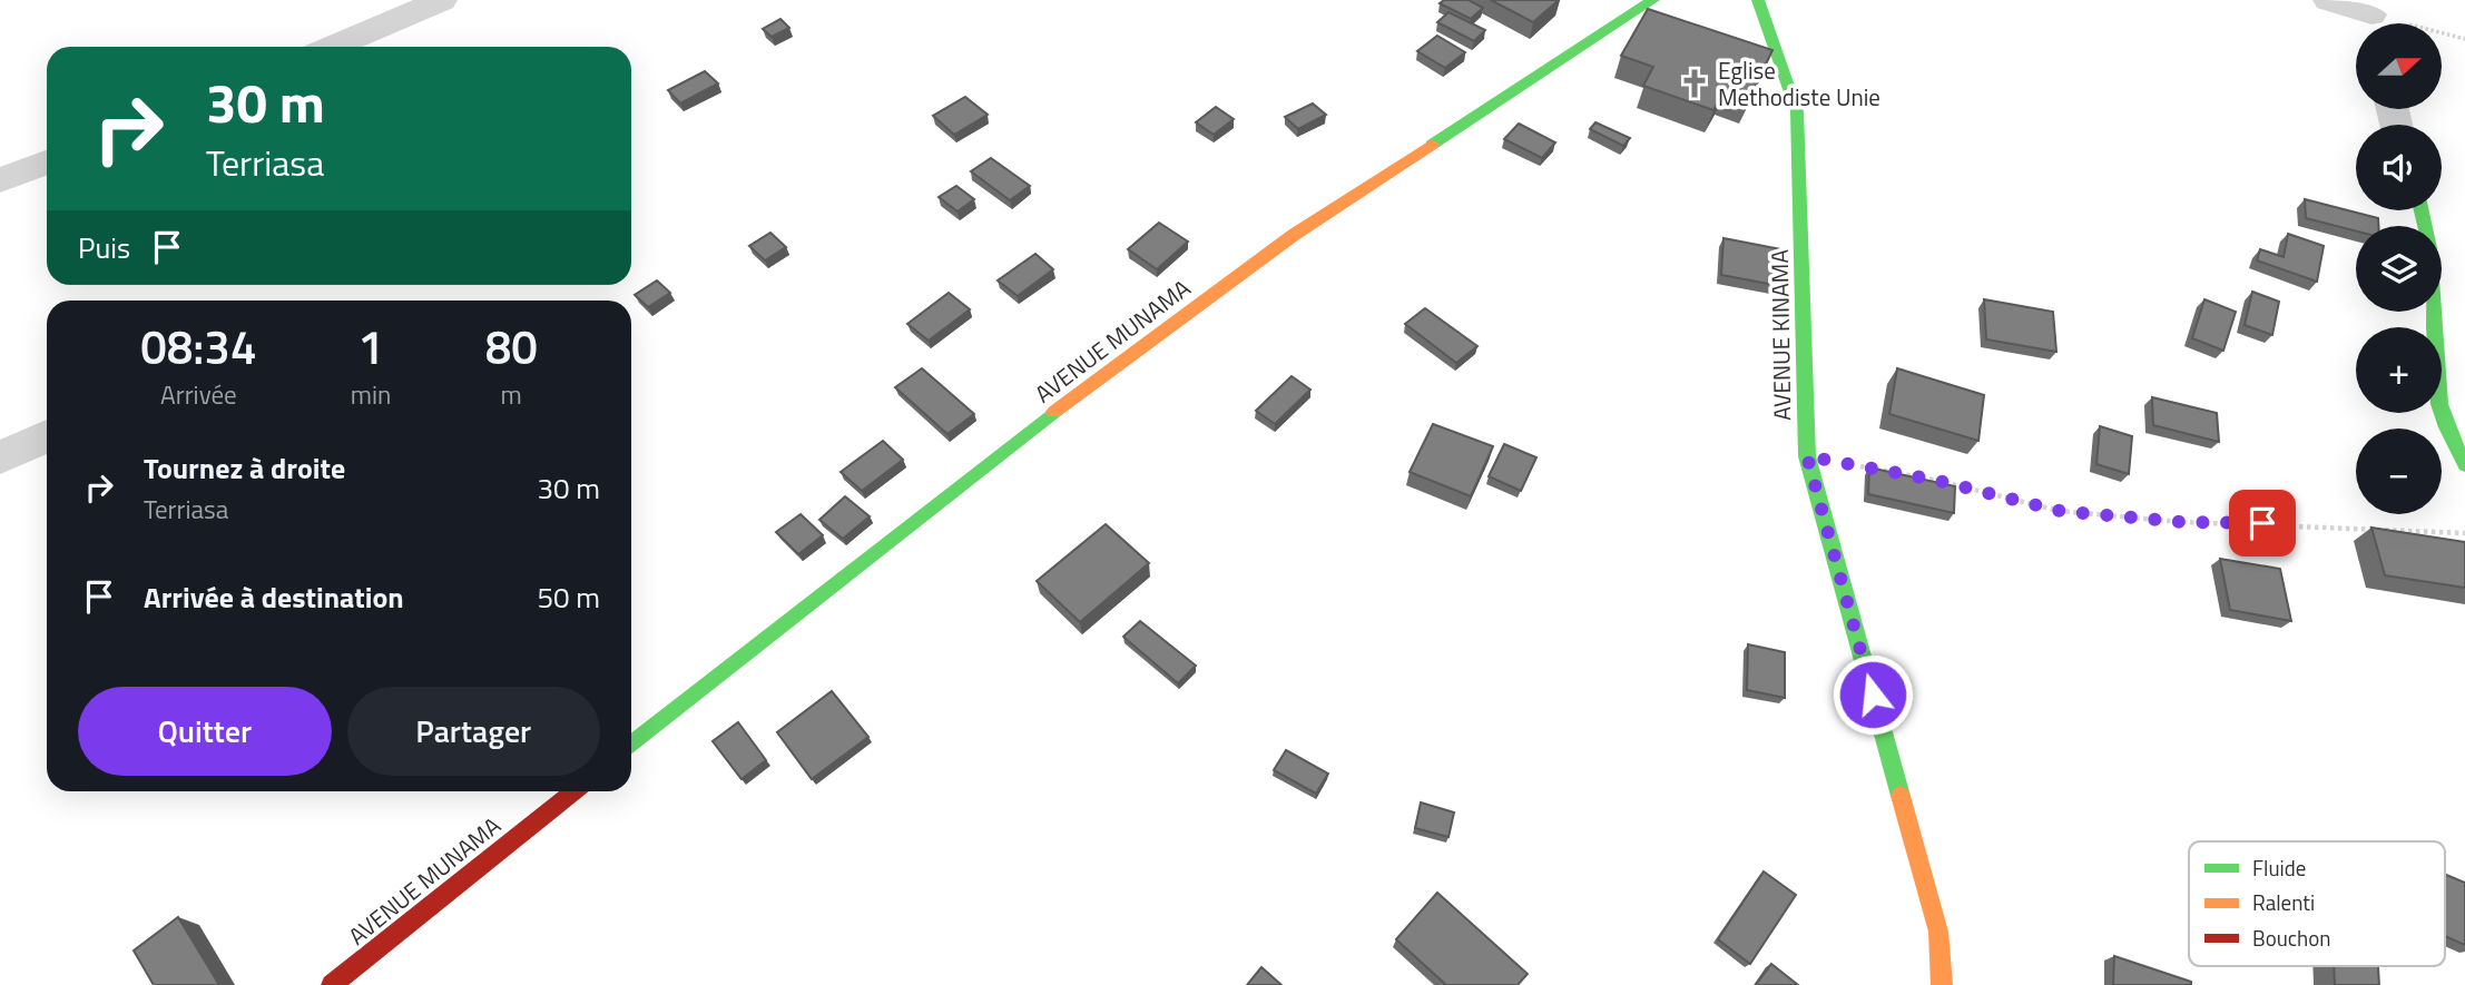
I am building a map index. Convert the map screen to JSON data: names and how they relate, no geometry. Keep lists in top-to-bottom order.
{
  "streets": {
    "street": ["AVENUE KINAMA", "AVENUE MUNAMA"]
  },
  "places": {
    "church": ["Eglise Methodiste Unie"]
  },
  "legend": ["Fluide", "Ralenti", "Bouchon"],
  "north": "right",
  "page": {
    "map_buttons": ["+", "−"],
    "turn": ["30 m", "Terriasa"],
    "then": "Puis",
    "eta": [
      "08:34",
      "Arrivée",
      "1",
      "min",
      "80",
      "m"
    ],
    "list": [
      {
        "name": "Tournez à droite",
        "note": "Terriasa",
        "value": "30 m"
      },
      {
        "name": "Arrivée à destination",
        "value": "50 m"
      }
    ],
    "buttons": ["Quitter", "Partager"]
  }
}
